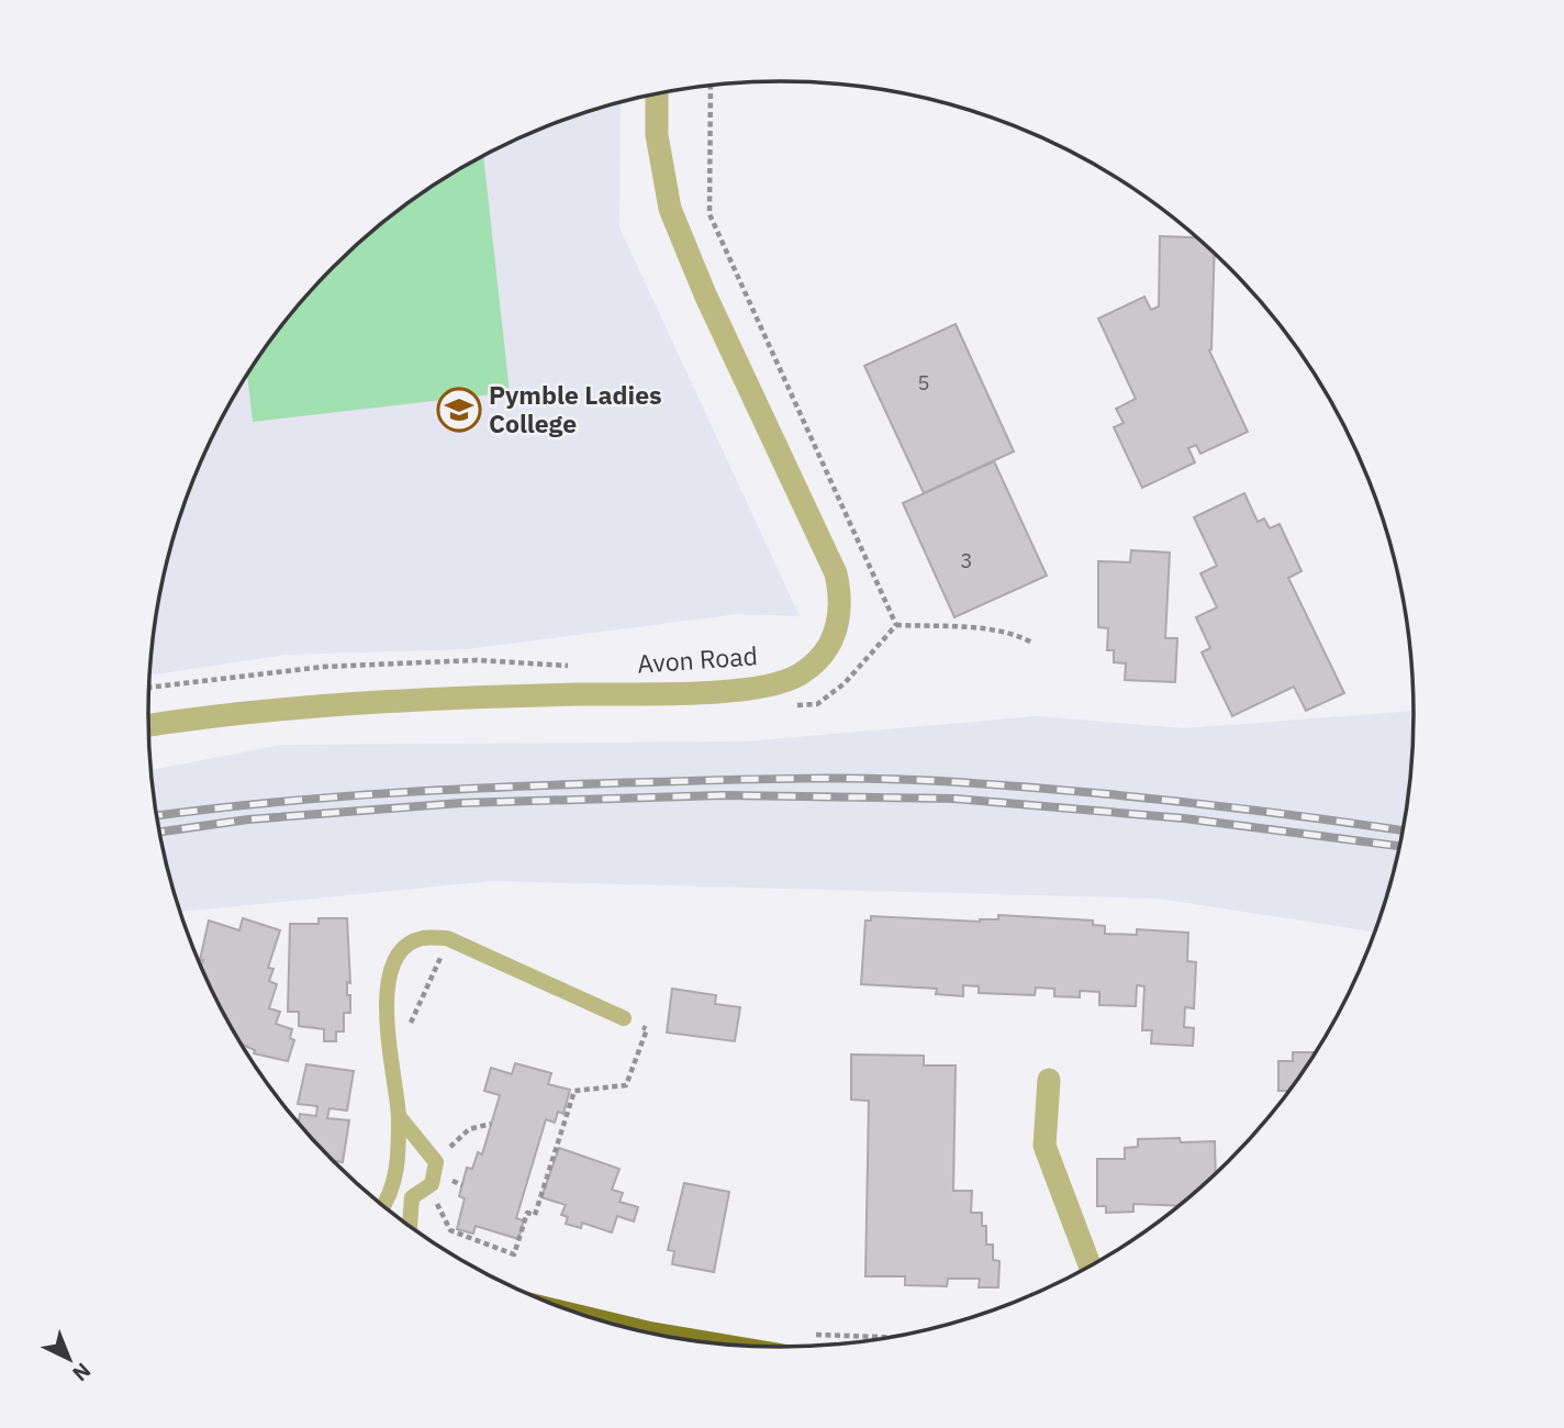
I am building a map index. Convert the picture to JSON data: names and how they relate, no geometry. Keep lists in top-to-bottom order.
{
  "streets": {
    "street": ["Avon Road"]
  },
  "places": {
    "school or university": ["Pymble Ladies College"]
  },
  "house_numbers": ["5", "3"],
  "north": "bottom right"
}
